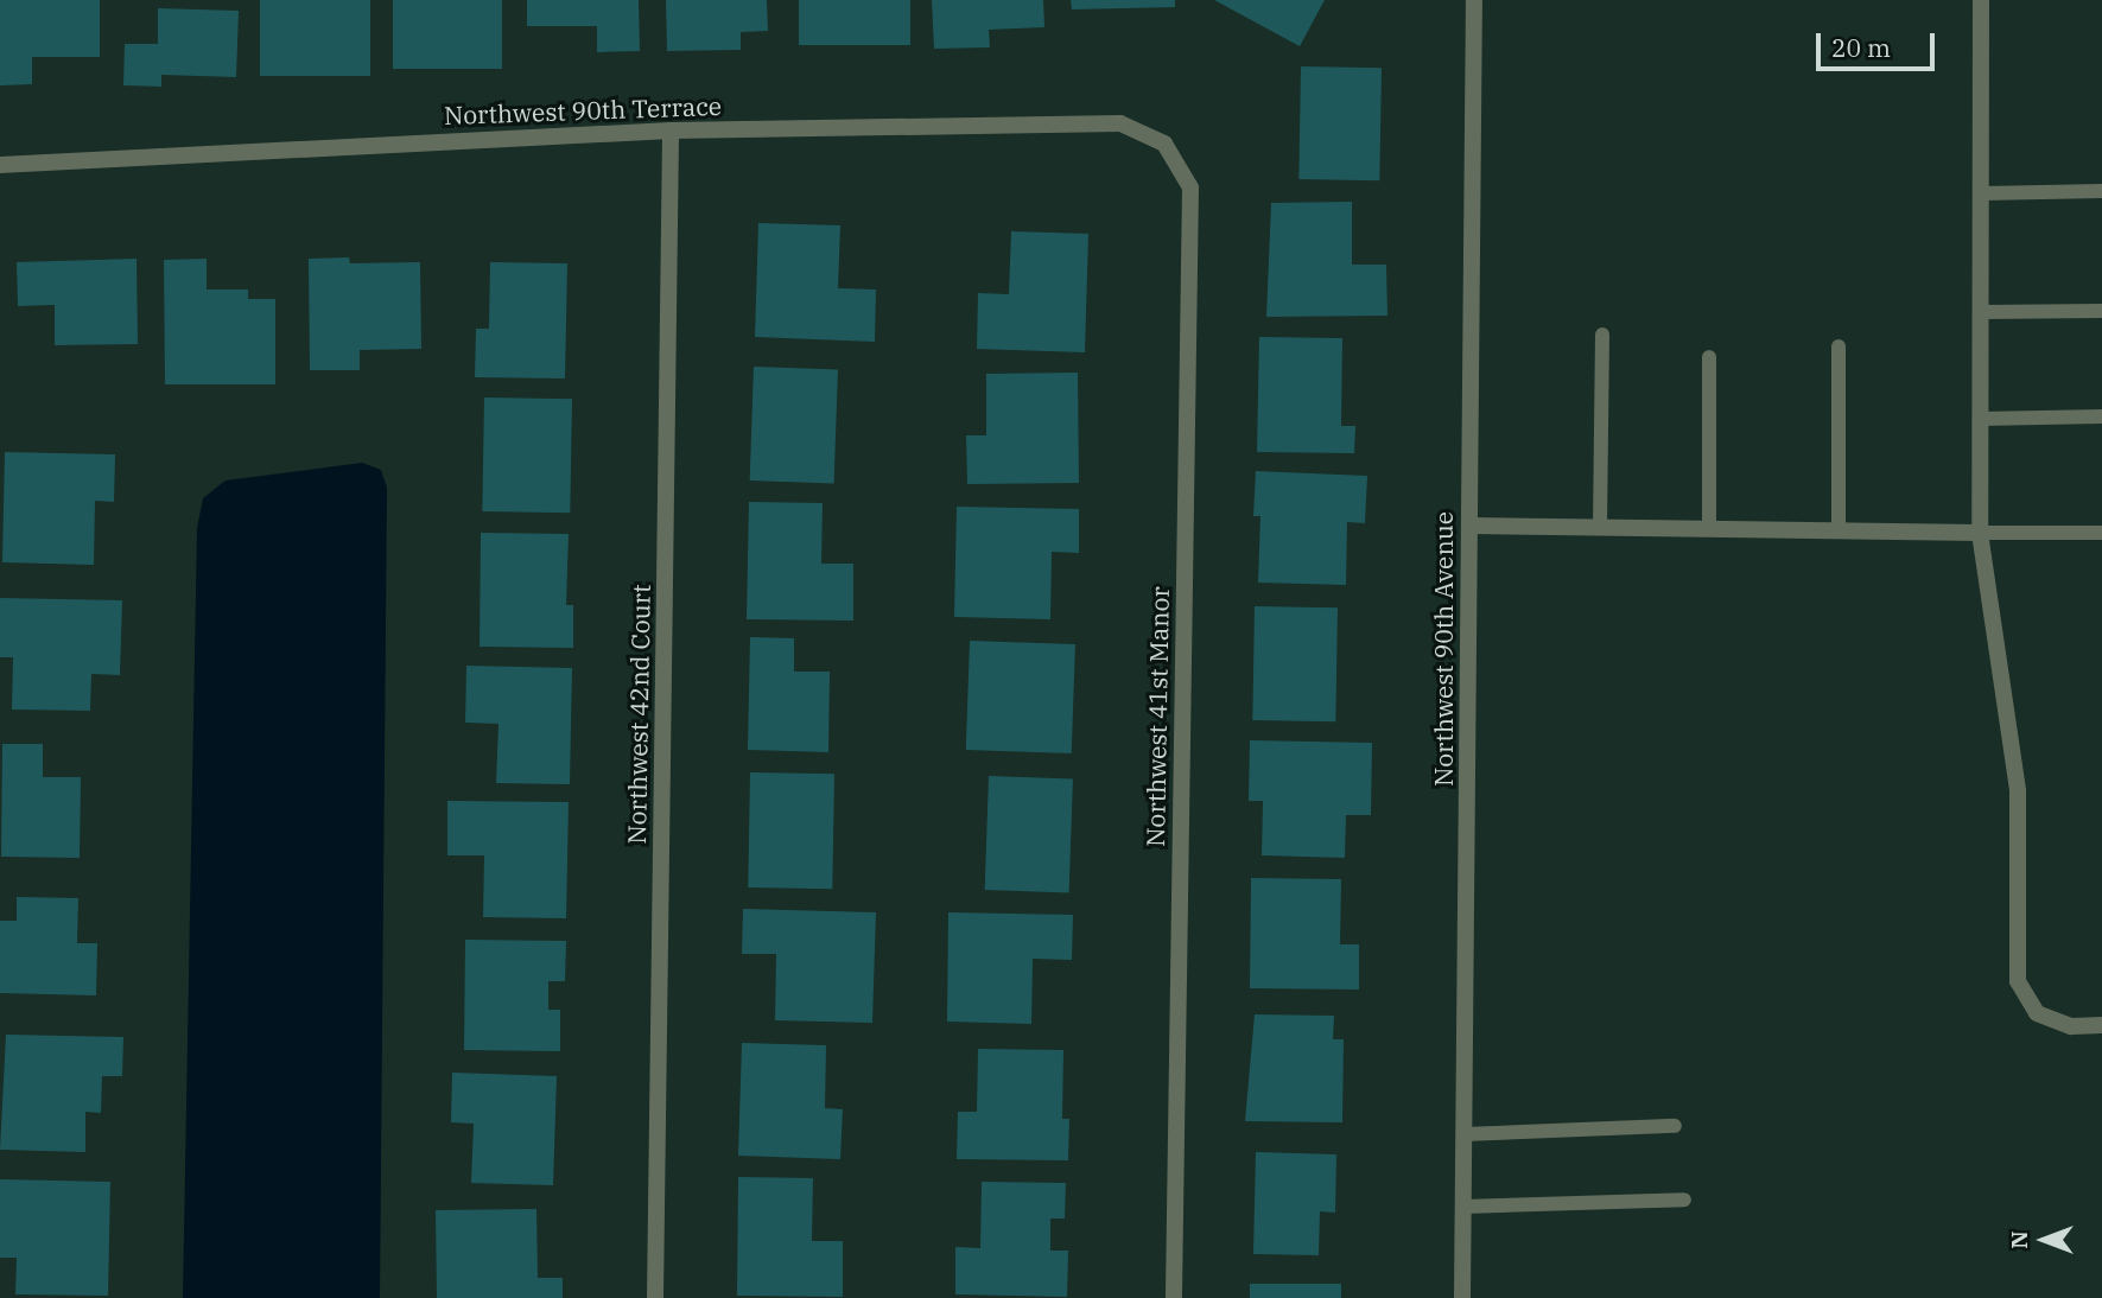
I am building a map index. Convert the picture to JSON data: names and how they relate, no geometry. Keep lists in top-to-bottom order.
{
  "streets": {
    "street": [
      "Northwest 90th Terrace",
      "Northwest 90th Avenue",
      "Northwest 42nd Court",
      "Northwest 41st Manor"
    ]
  },
  "crossings": [
    ["Northwest 90th Terrace", "Northwest 42nd Court"],
    ["Northwest 90th Terrace", "Northwest 41st Manor"]
  ],
  "scale_bar": "20 m",
  "north": "left"
}
